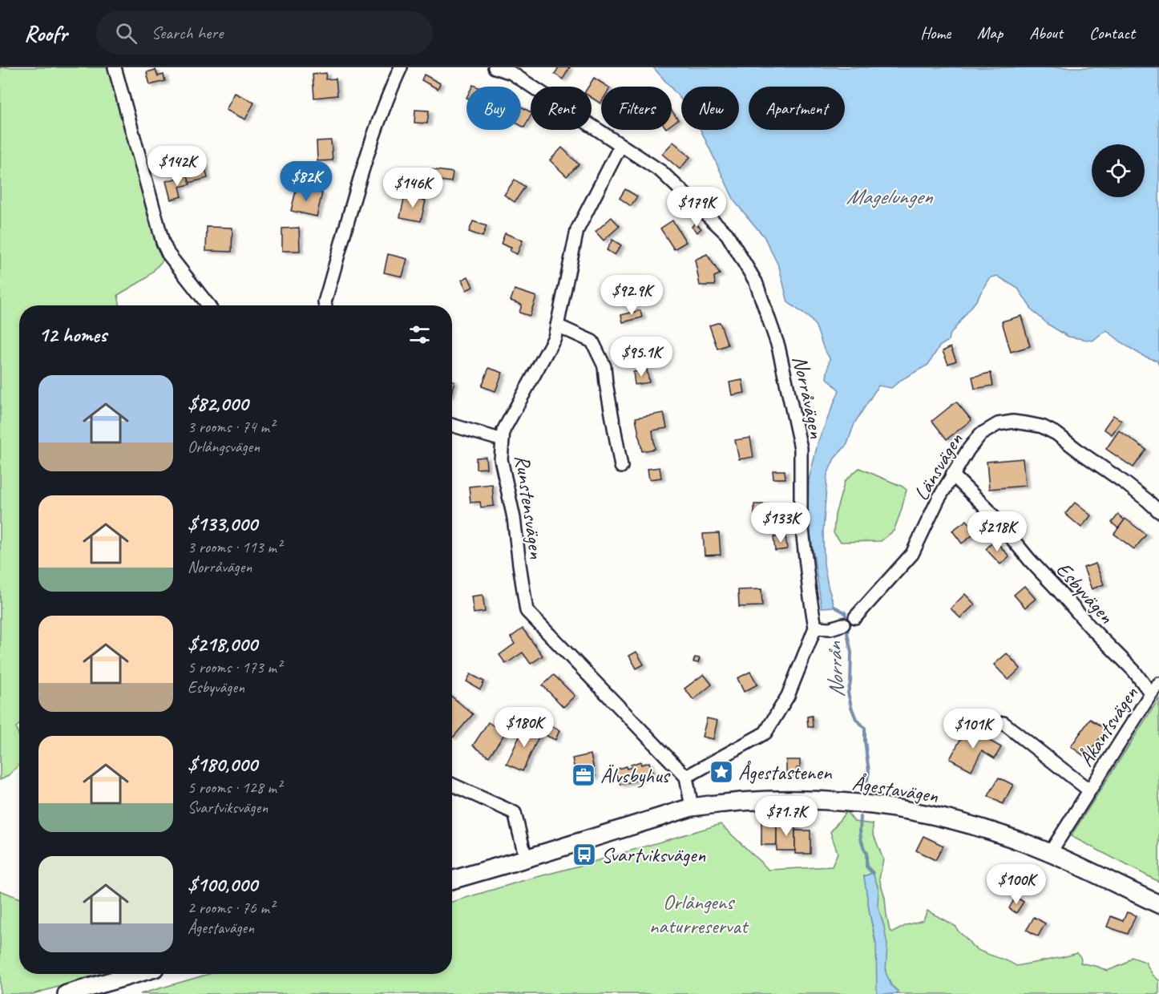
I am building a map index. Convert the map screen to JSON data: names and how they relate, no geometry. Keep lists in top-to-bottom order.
{
  "streets": {
    "main road": ["Ågestavägen"],
    "street": [
      "Norråvägen",
      "Länsvägen",
      "Runstensvägen",
      "Esbyvägen",
      "Åkantsvägen"
    ]
  },
  "crossings": [
    ["Norråvägen", "Runstensvägen"],
    ["Länsvägen", "Esbyvägen"],
    ["Esbyvägen", "Åkantsvägen"],
    ["Åkantsvägen", "Ågestavägen"]
  ],
  "water": ["Magelungen", "Norrån"],
  "parks": ["Orlångens naturreservat"],
  "places": {
    "place": ["Ågestastenen"],
    "office": ["Älvsbyhus"],
    "bus stop": ["Svartviksvägen"]
  },
  "page": {
    "header": "Roofr",
    "search": "Search here",
    "nav": [
      "Home",
      "Map",
      "About",
      "Contact"
    ],
    "chip": [
      "Buy",
      "Rent",
      "Filters",
      "New",
      "Apartment"
    ],
    "price": [
      "$142K",
      "$82K",
      "$146K",
      "$179K",
      "$92.9K",
      "$95.1K",
      "$133K",
      "$218K",
      "$180K",
      "$101K",
      "$71.7K",
      "$100K"
    ],
    "heading": "12 homes",
    "list": [
      {
        "name": "$82,000",
        "note": "3 rooms · 74 m² · Orlångsvägen"
      },
      {
        "name": "$133,000",
        "note": "3 rooms · 113 m² · Norråvägen"
      },
      {
        "name": "$218,000",
        "note": "5 rooms · 173 m² · Esbyvägen"
      },
      {
        "name": "$180,000",
        "note": "5 rooms · 128 m² · Svartviksvägen"
      },
      {
        "name": "$100,000",
        "note": "2 rooms · 76 m² · Ågestavägen"
      }
    ]
  }
}
